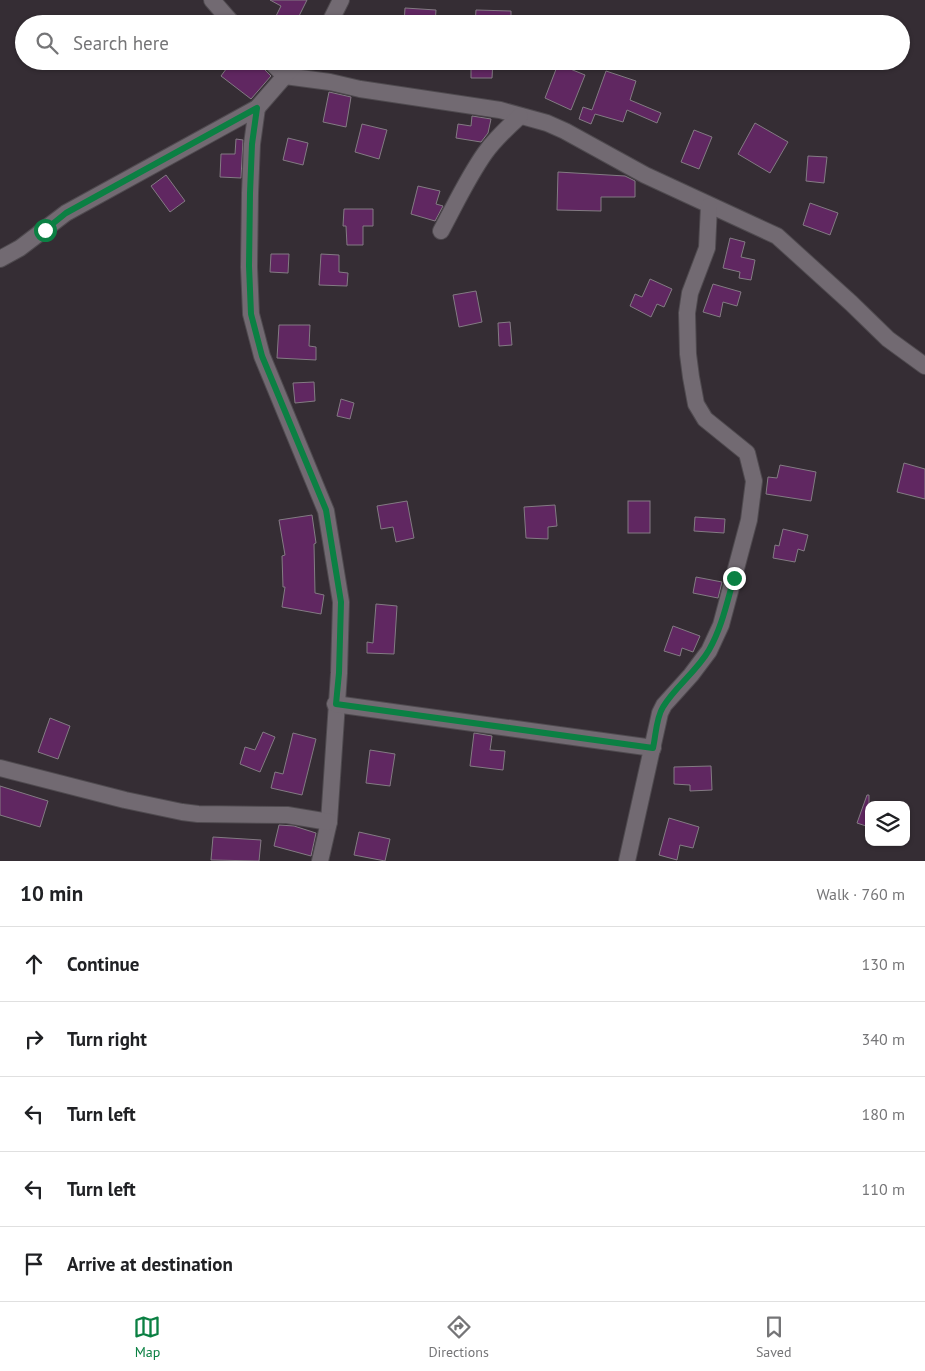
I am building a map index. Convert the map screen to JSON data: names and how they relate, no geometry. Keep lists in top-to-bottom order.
{
  "page": {
    "search": "Search here",
    "heading": ["10 min", "Walk · 760 m"],
    "list": [
      ["Continue", "130 m"],
      ["Turn right", "340 m"],
      ["Turn left", "180 m"],
      ["Turn left", "110 m"],
      "Arrive at destination"
    ],
    "nav": ["Map", "Directions", "Saved"]
  }
}
